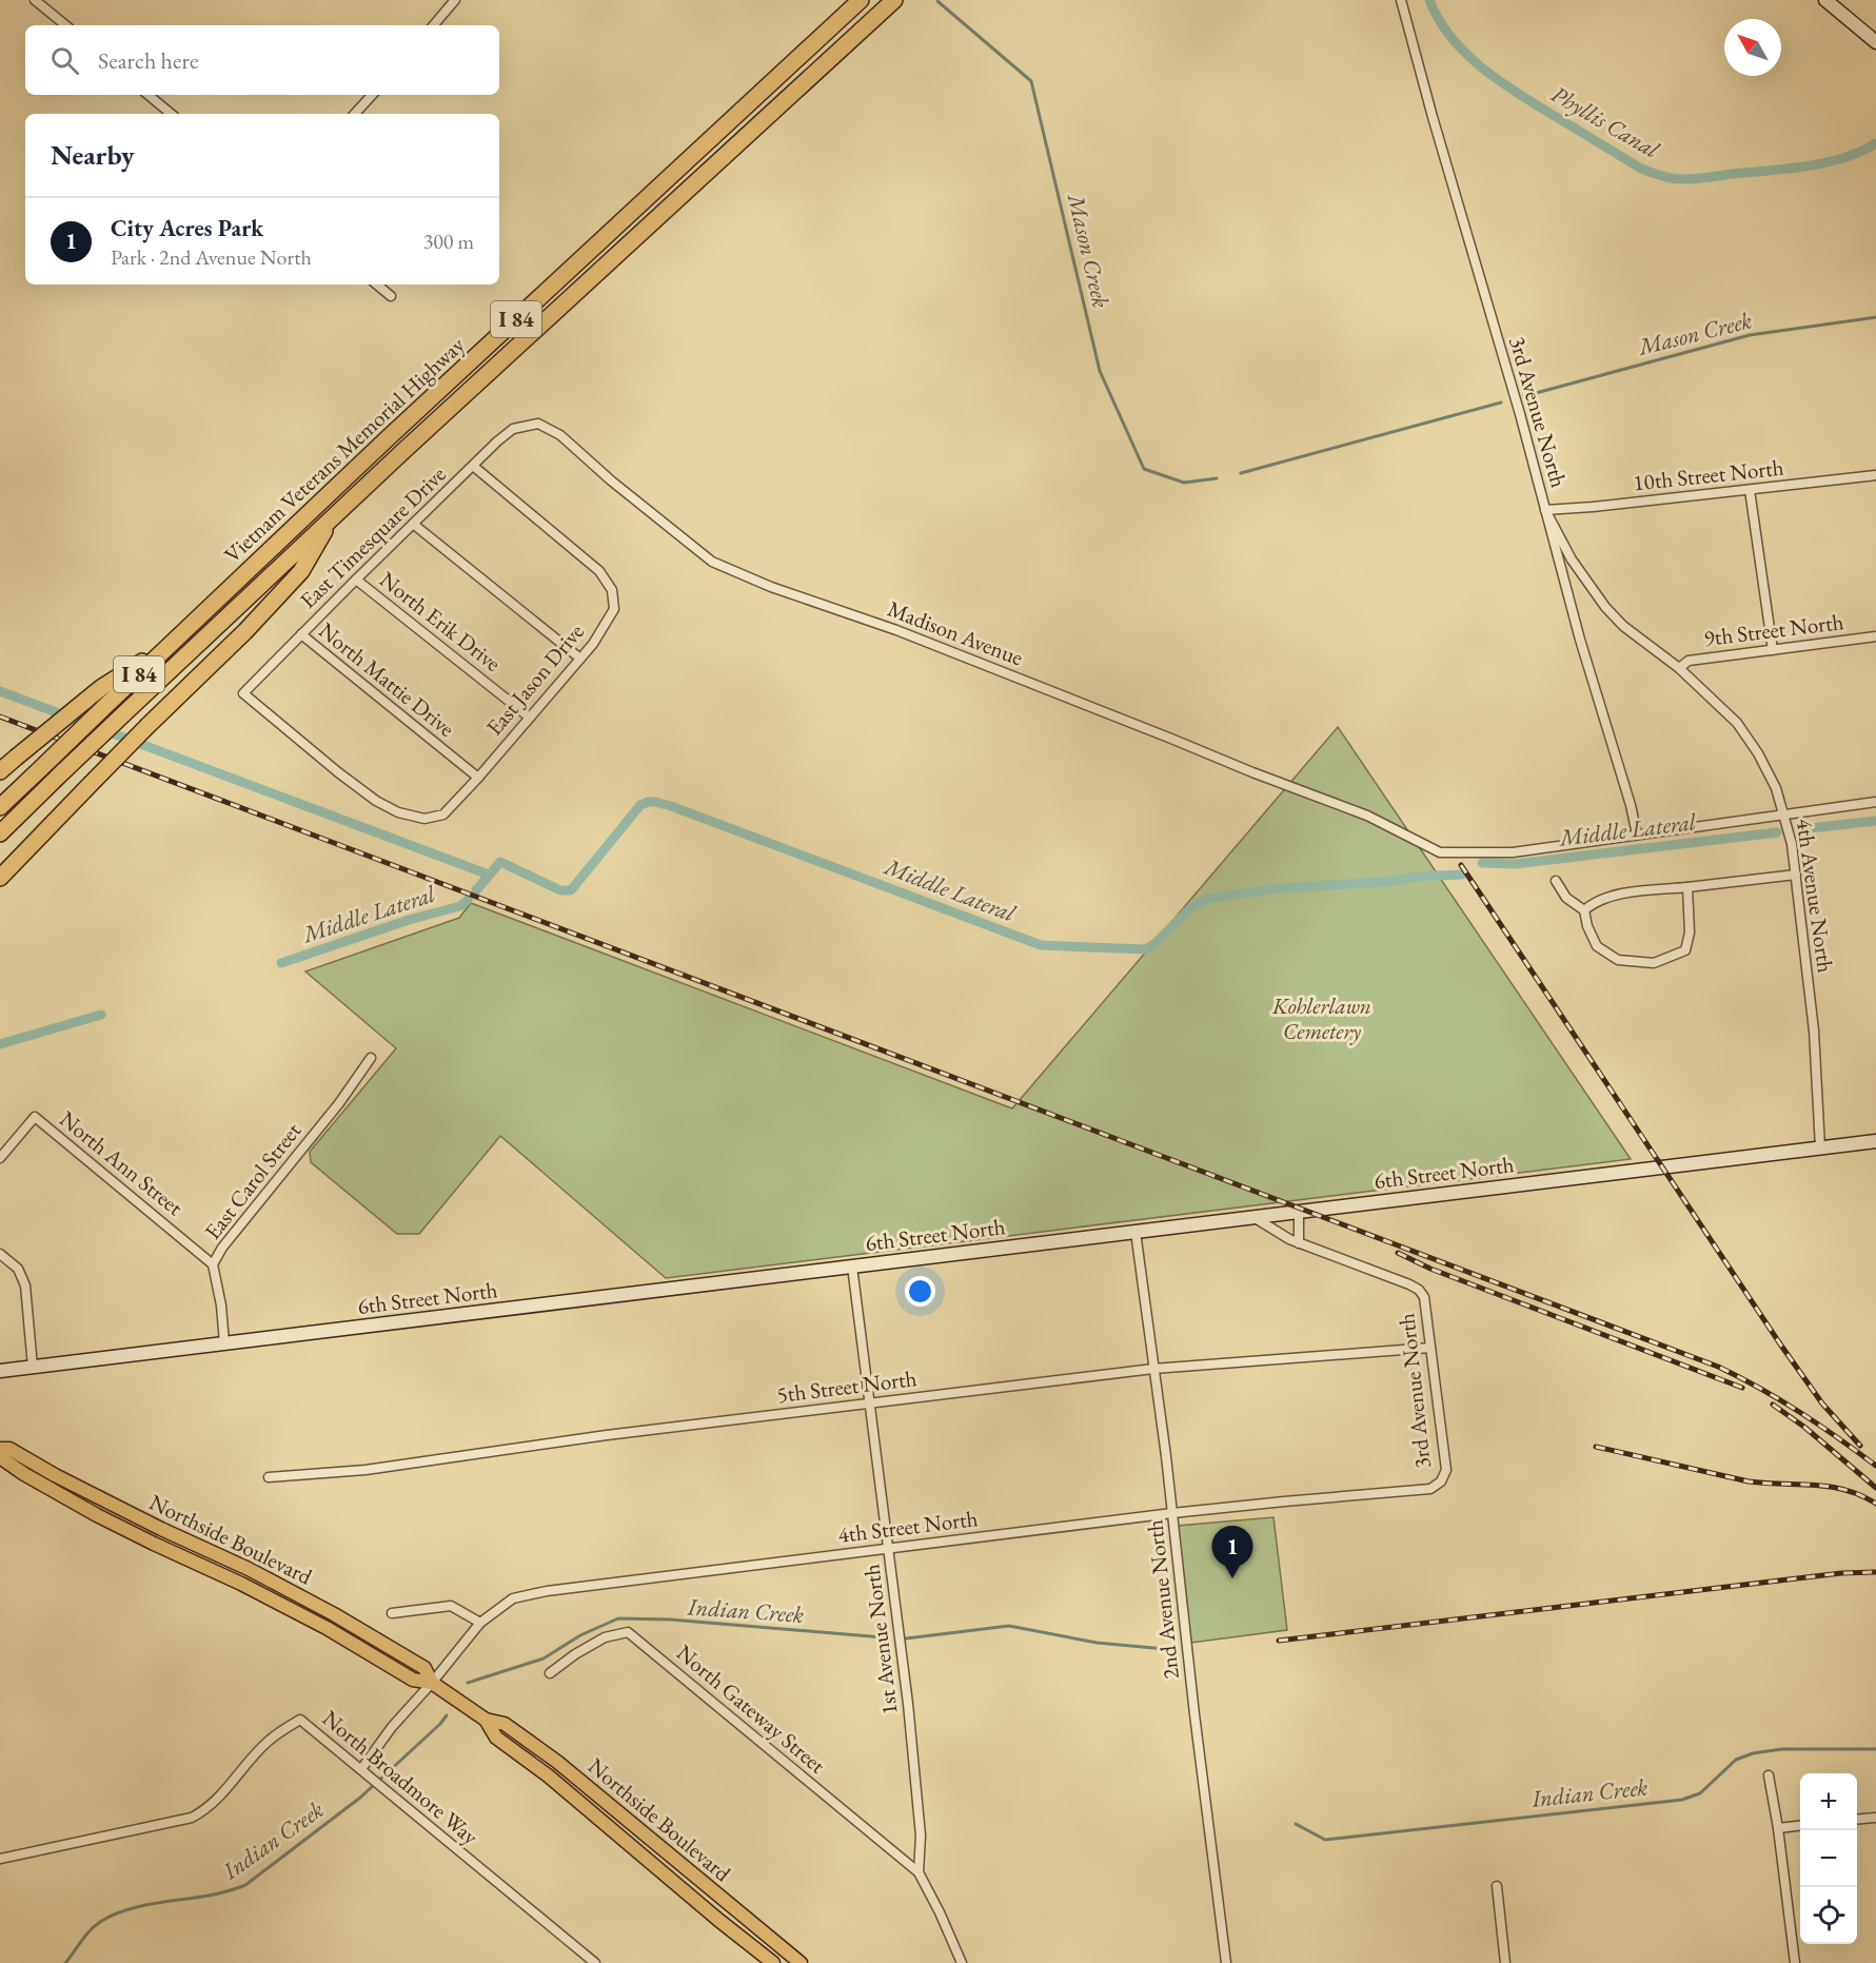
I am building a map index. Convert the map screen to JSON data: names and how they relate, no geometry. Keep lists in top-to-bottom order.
{
  "streets": {
    "highway": ["I 84", "Vietnam Veterans Memorial Highway"],
    "main road": ["Northside Boulevard"],
    "street": [
      "3rd Avenue North",
      "10th Street North",
      "East Timesquare Drive",
      "North Erik Drive",
      "9th Street North",
      "Madison Avenue",
      "North Mattie Drive",
      "East Jason Drive",
      "4th Avenue North",
      "North Ann Street",
      "6th Street North",
      "East Carol Street",
      "5th Street North",
      "4th Street North",
      "2nd Avenue North",
      "1st Avenue North",
      "North Gateway Street",
      "North Broadmore Way"
    ]
  },
  "crossings": [
    ["3rd Avenue North", "10th Street North"],
    ["3rd Avenue North", "Madison Avenue"],
    ["3rd Avenue North", "4th Avenue North"],
    ["3rd Avenue North", "6th Street North"],
    ["3rd Avenue North", "5th Street North"],
    ["3rd Avenue North", "4th Street North"],
    ["10th Street North", "4th Avenue North"],
    ["East Timesquare Drive", "North Erik Drive"],
    ["East Timesquare Drive", "Madison Avenue"],
    ["East Timesquare Drive", "North Mattie Drive"],
    ["East Timesquare Drive", "East Jason Drive"],
    ["North Erik Drive", "East Jason Drive"],
    ["9th Street North", "4th Avenue North"],
    ["Madison Avenue", "4th Avenue North"],
    ["North Mattie Drive", "East Jason Drive"],
    ["4th Avenue North", "6th Street North"],
    ["North Ann Street", "East Carol Street"],
    ["6th Street North", "East Carol Street"],
    ["6th Street North", "2nd Avenue North"],
    ["6th Street North", "1st Avenue North"],
    ["5th Street North", "2nd Avenue North"],
    ["5th Street North", "1st Avenue North"],
    ["4th Street North", "Northside Boulevard"],
    ["4th Street North", "2nd Avenue North"],
    ["4th Street North", "1st Avenue North"],
    ["4th Street North", "North Broadmore Way"],
    ["1st Avenue North", "North Gateway Street"]
  ],
  "water": [
    "Phyllis Canal",
    "Mason Creek",
    "Middle Lateral",
    "Indian Creek"
  ],
  "parks": ["Kohlerlawn Cemetery"],
  "north": "top left",
  "page": {
    "search": "Search here",
    "heading": "Nearby",
    "list": [
      {
        "mark": "1",
        "name": "City Acres Park",
        "note": "Park · 2nd Avenue North",
        "value": "300 m"
      }
    ],
    "pins": "1",
    "map_buttons": ["+", "−"]
  }
}
